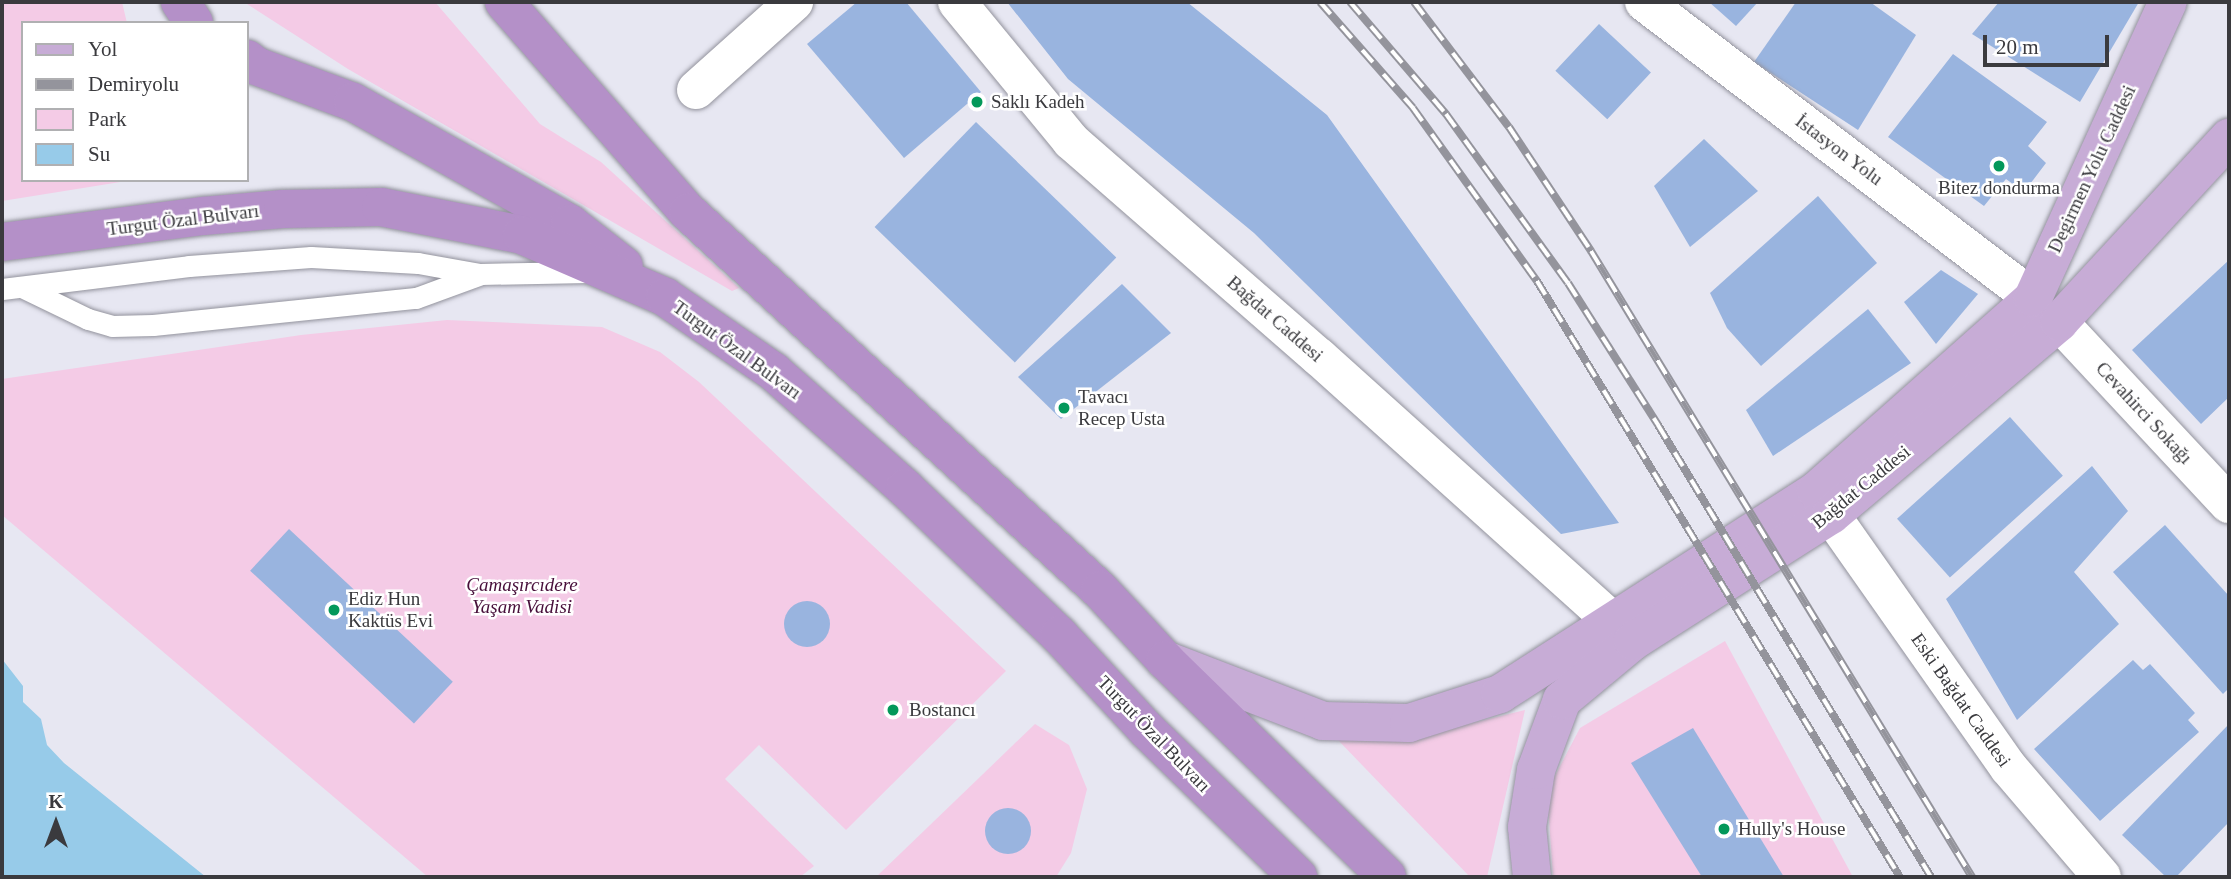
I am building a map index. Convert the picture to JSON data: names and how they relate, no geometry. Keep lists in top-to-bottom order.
{
  "streets": {
    "highway": ["Turgut Özal Bulvarı"],
    "main road": ["Degirmen Yolu Caddesi", "Bağdat Caddesi"],
    "street": ["İstasyon Yolu", "Cevahirci Sokağı", "Eski Bağdat Caddesi"]
  },
  "crossings": [
    ["İstasyon Yolu", "Degirmen Yolu Caddesi"],
    ["İstasyon Yolu", "Bağdat Caddesi"],
    ["İstasyon Yolu", "Cevahirci Sokağı"],
    ["Degirmen Yolu Caddesi", "Bağdat Caddesi"],
    ["Degirmen Yolu Caddesi", "Cevahirci Sokağı"],
    ["Bağdat Caddesi", "Cevahirci Sokağı"],
    ["Bağdat Caddesi", "Eski Bağdat Caddesi"]
  ],
  "parks": ["Çamaşırcıdere Yaşam Vadisi"],
  "places": [
    "Saklı Kadeh",
    "Bitez dondurma",
    "Tavacı Recep Usta",
    "Ediz Hun Kaktüs Evi",
    "Bostancı",
    "Hully's House"
  ],
  "legend": [
    "Yol",
    "Demiryolu",
    "Park",
    "Su"
  ],
  "scale_bar": "20 m",
  "north": "top"
}
